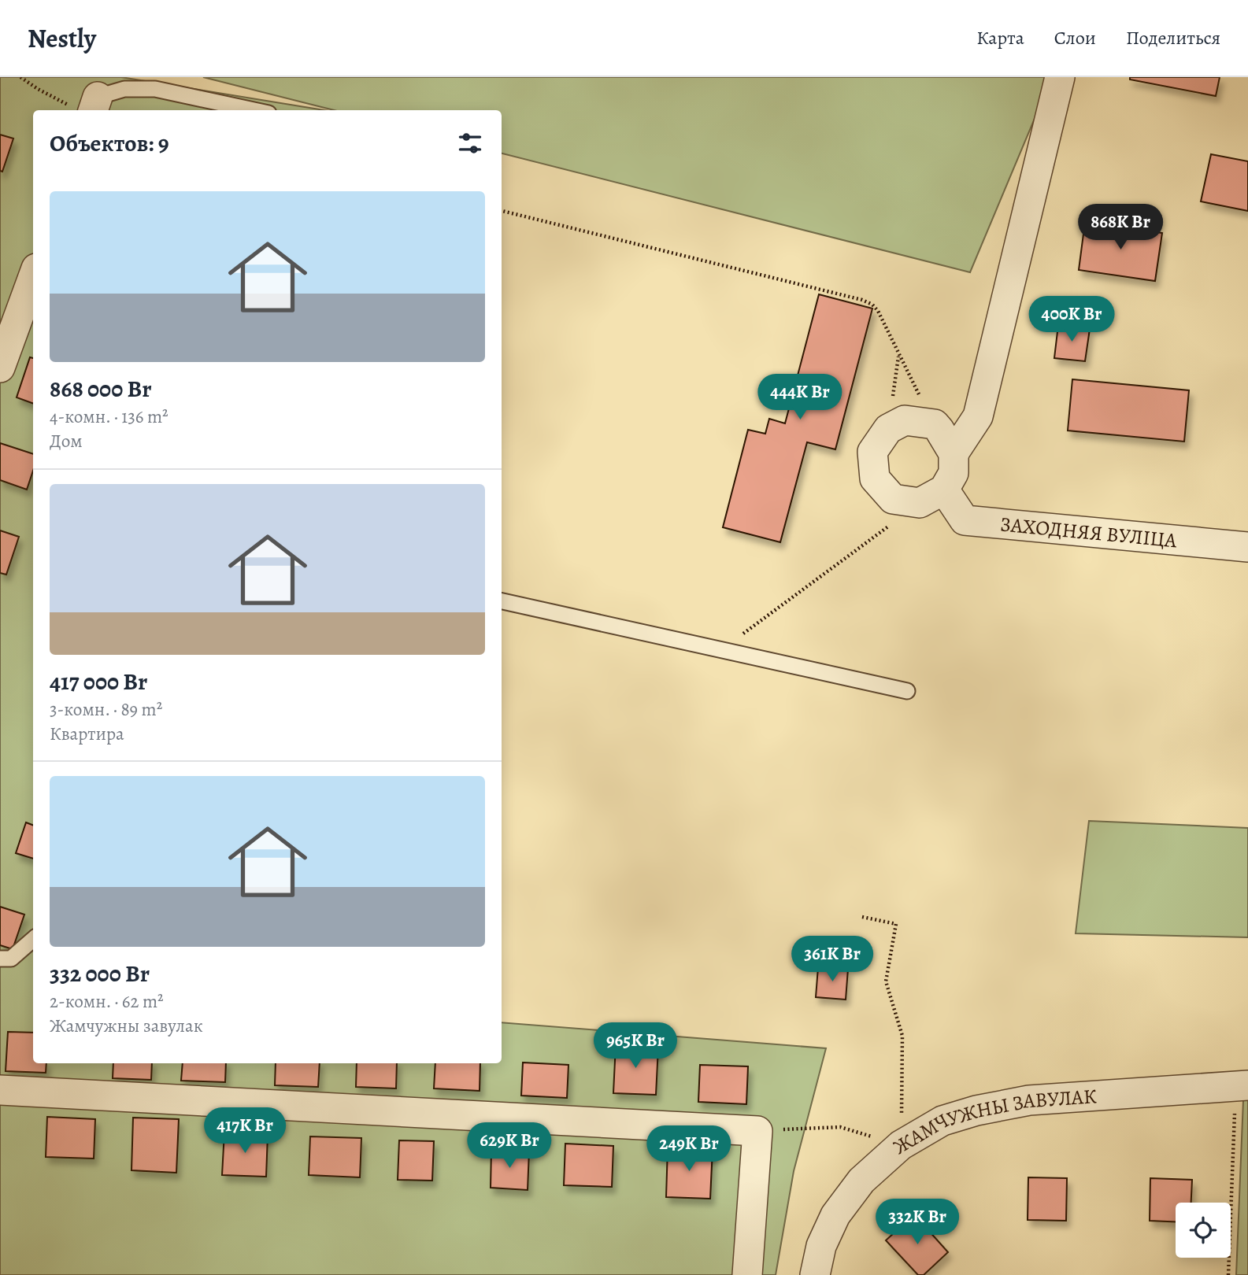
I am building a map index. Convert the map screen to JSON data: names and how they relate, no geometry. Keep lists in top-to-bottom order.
{
  "streets": {
    "street": ["ЗАХОДНЯЯ ВУЛІЦА", "ЖАМЧУЖНЫ ЗАВУЛАК"]
  },
  "page": {
    "header": "Nestly",
    "nav": ["Карта", "Слои", "Поделиться"],
    "heading": "Объектов: 9",
    "list": [
      {
        "name": "868 000 Br",
        "note": "4-комн. · 136 m² · Дом"
      },
      {
        "name": "417 000 Br",
        "note": "3-комн. · 89 m² · Квартира"
      },
      {
        "name": "332 000 Br",
        "note": "2-комн. · 62 m² · Жамчужны завулак"
      }
    ],
    "price": [
      "868K Br",
      "400K Br",
      "444K Br",
      "361K Br",
      "965K Br",
      "417K Br",
      "629K Br",
      "249K Br",
      "332K Br"
    ]
  }
}
